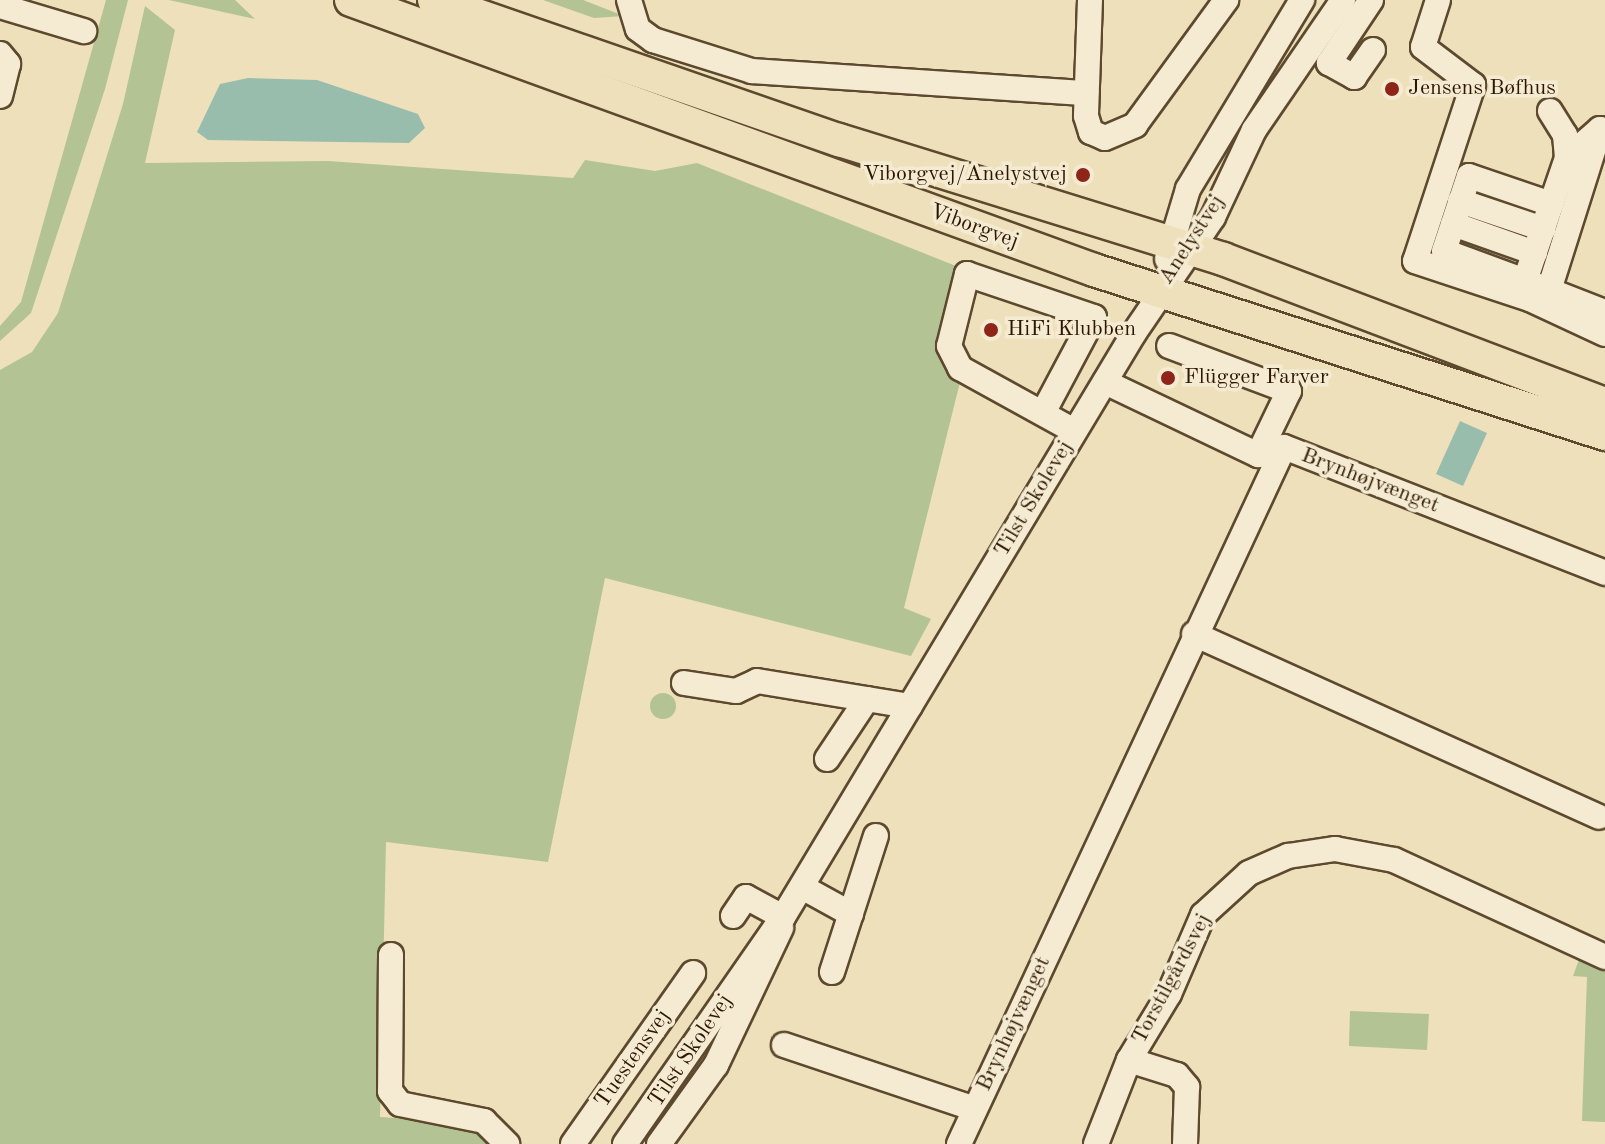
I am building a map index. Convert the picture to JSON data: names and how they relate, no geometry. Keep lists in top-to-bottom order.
{
  "streets": {
    "main road": ["Viborgvej"],
    "street": [
      "Anelystvej",
      "Brynhøjvænget",
      "Tilst Skolevej",
      "Torstilgårdsvej",
      "Tuestensvej"
    ]
  },
  "crossings": [
    ["Viborgvej", "Anelystvej"],
    ["Viborgvej", "Tilst Skolevej"],
    ["Anelystvej", "Tilst Skolevej"]
  ],
  "places": [
    "Jensens Bøfhus",
    "Viborgvej/Anelystvej",
    "HiFi Klubben",
    "Flügger Farver"
  ]
}
